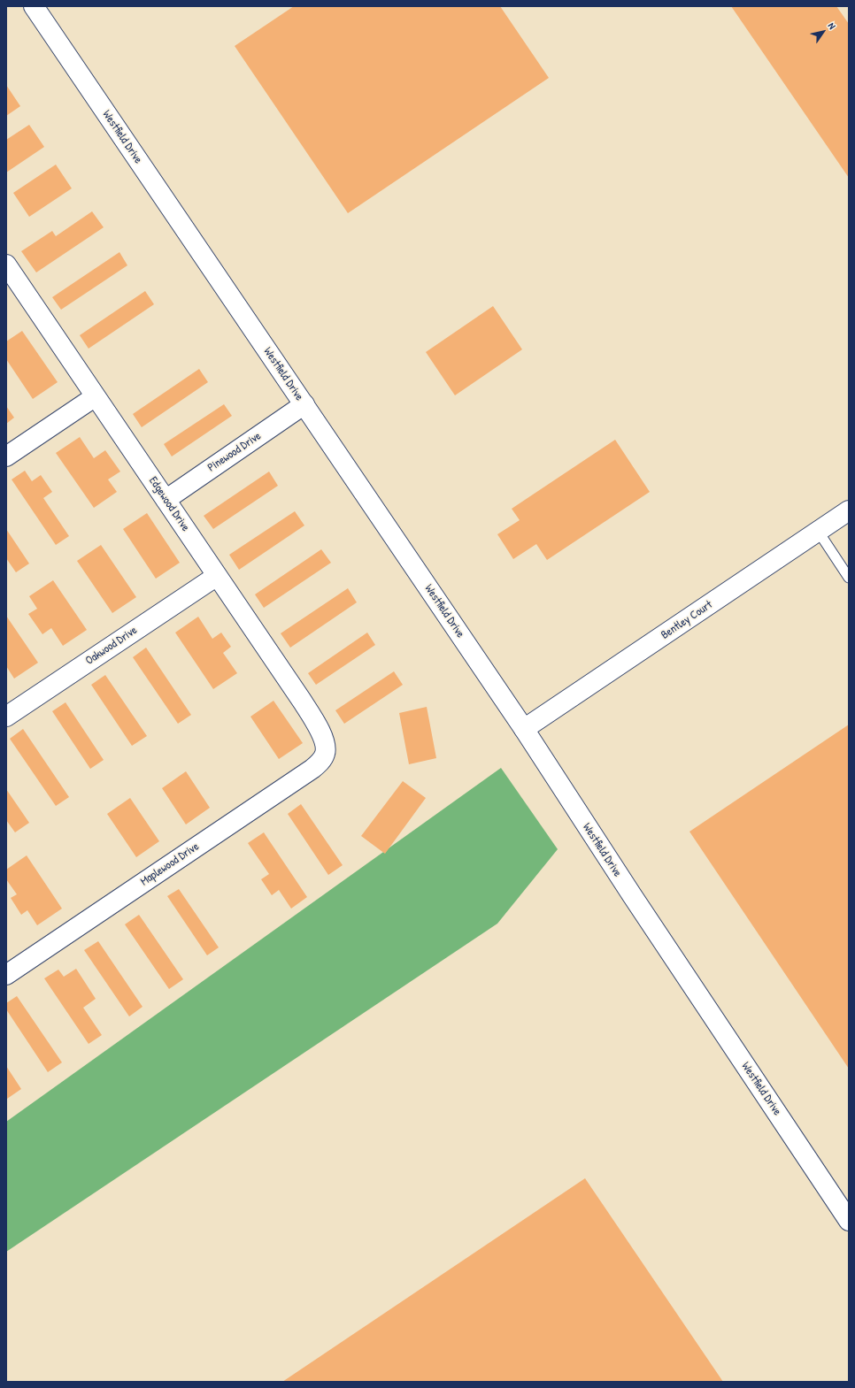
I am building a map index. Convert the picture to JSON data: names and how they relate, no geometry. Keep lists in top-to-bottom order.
{
  "streets": {
    "street": [
      "Westfield Drive",
      "Pinewood Drive",
      "Edgewood Drive",
      "Bentley Court",
      "Oakwood Drive",
      "Maplewood Drive"
    ]
  },
  "crossings": [
    ["Westfield Drive", "Pinewood Drive"],
    ["Westfield Drive", "Bentley Court"],
    ["Pinewood Drive", "Edgewood Drive"],
    ["Edgewood Drive", "Oakwood Drive"],
    ["Edgewood Drive", "Maplewood Drive"]
  ],
  "north": "top right"
}
